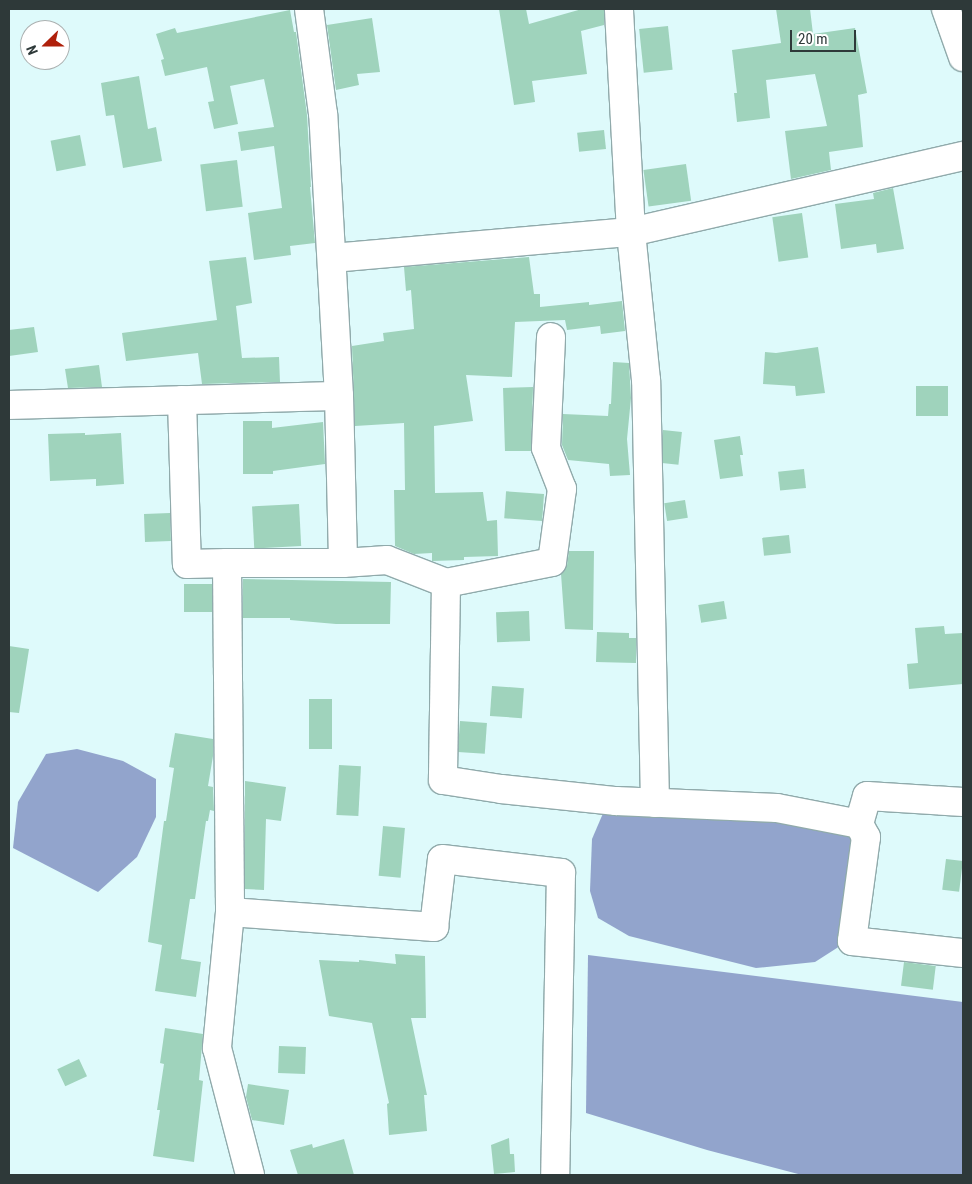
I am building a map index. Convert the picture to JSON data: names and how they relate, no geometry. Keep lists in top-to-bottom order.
{
  "scale_bar": "20 m",
  "north": "left"
}
